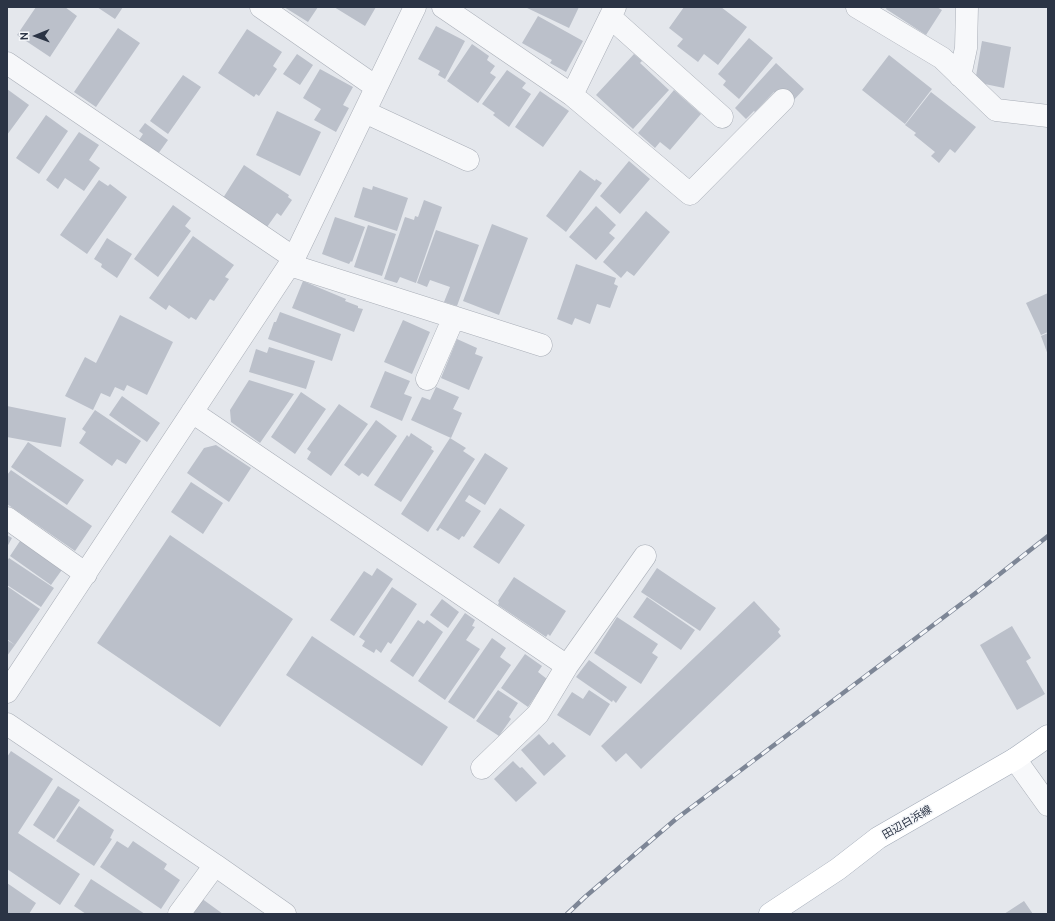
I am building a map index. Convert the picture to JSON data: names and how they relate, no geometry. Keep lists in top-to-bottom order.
{
  "streets": {
    "main road": ["田辺白浜線"]
  },
  "north": "left"
}
